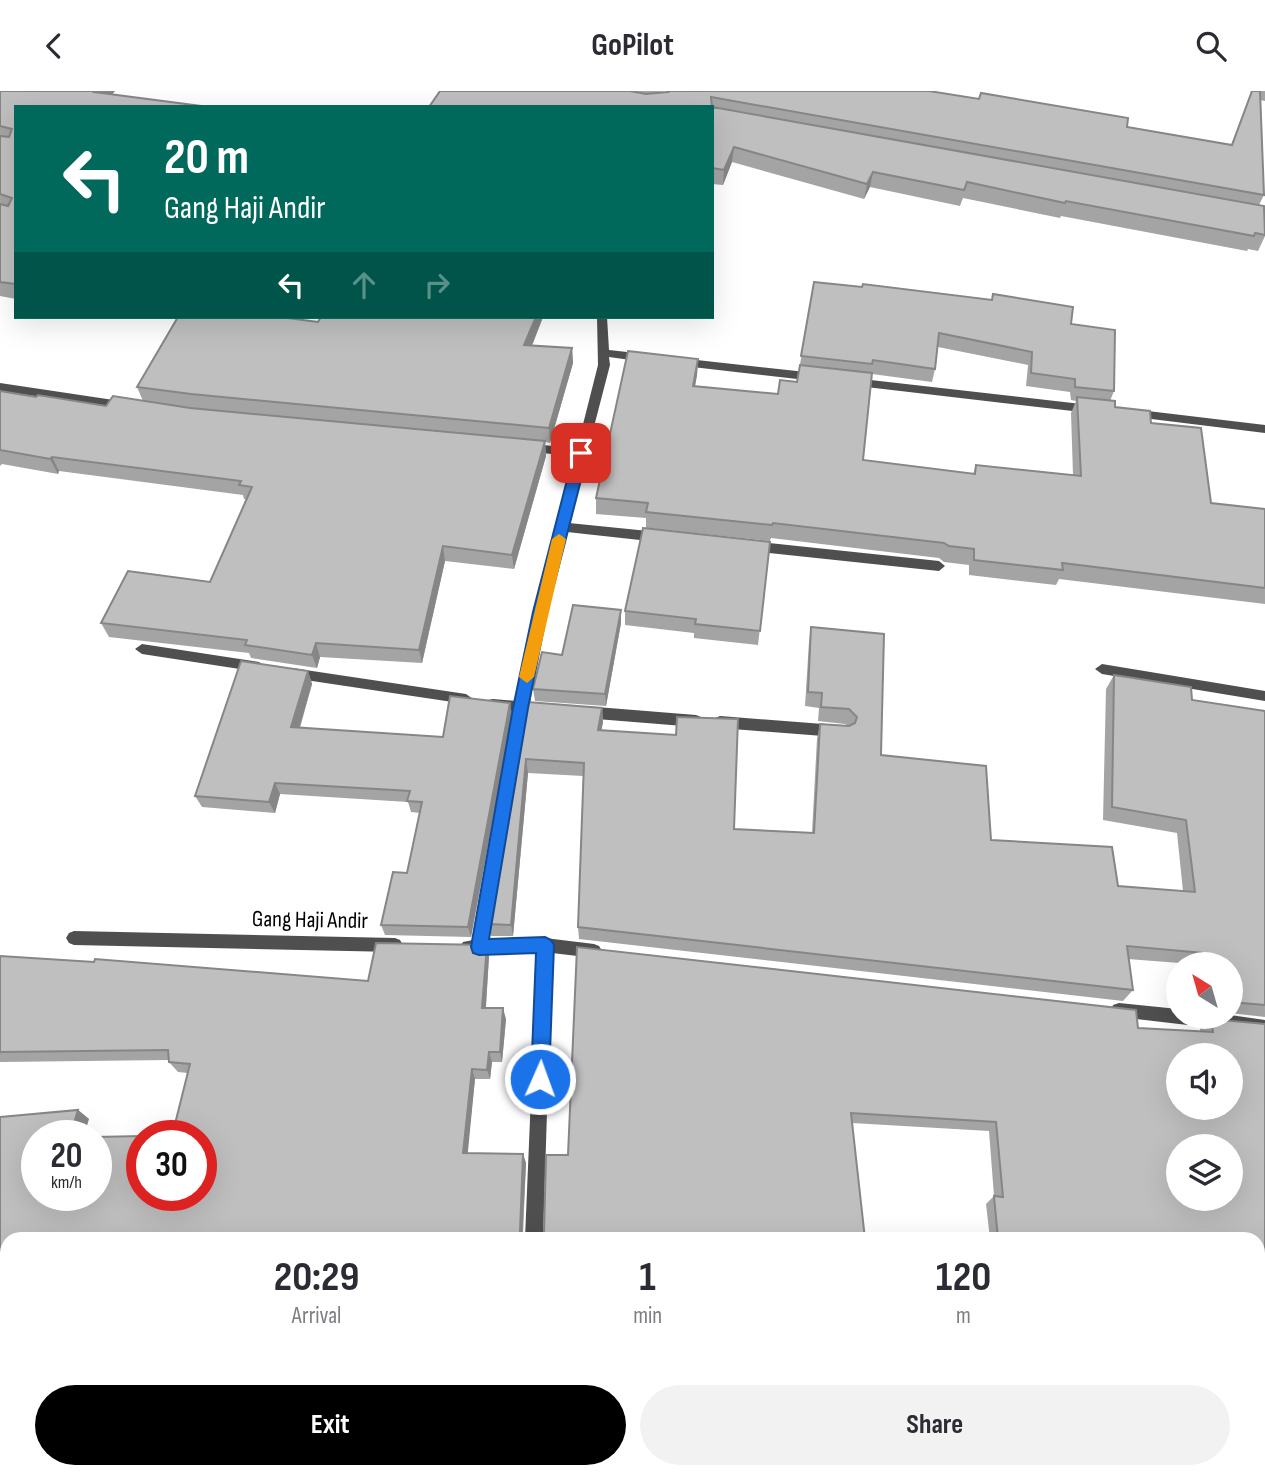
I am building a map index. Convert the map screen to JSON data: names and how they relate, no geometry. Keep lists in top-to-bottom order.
{
  "streets": {
    "street": ["Gang Haji Andir"]
  },
  "north": "top left",
  "page": {
    "header": "GoPilot",
    "turn": ["20 m", "Gang Haji Andir"],
    "speed": "20 km/h",
    "limit": "30",
    "eta": [
      "20:29",
      "Arrival",
      "1",
      "min",
      "120",
      "m"
    ],
    "buttons": ["Exit", "Share"]
  }
}
